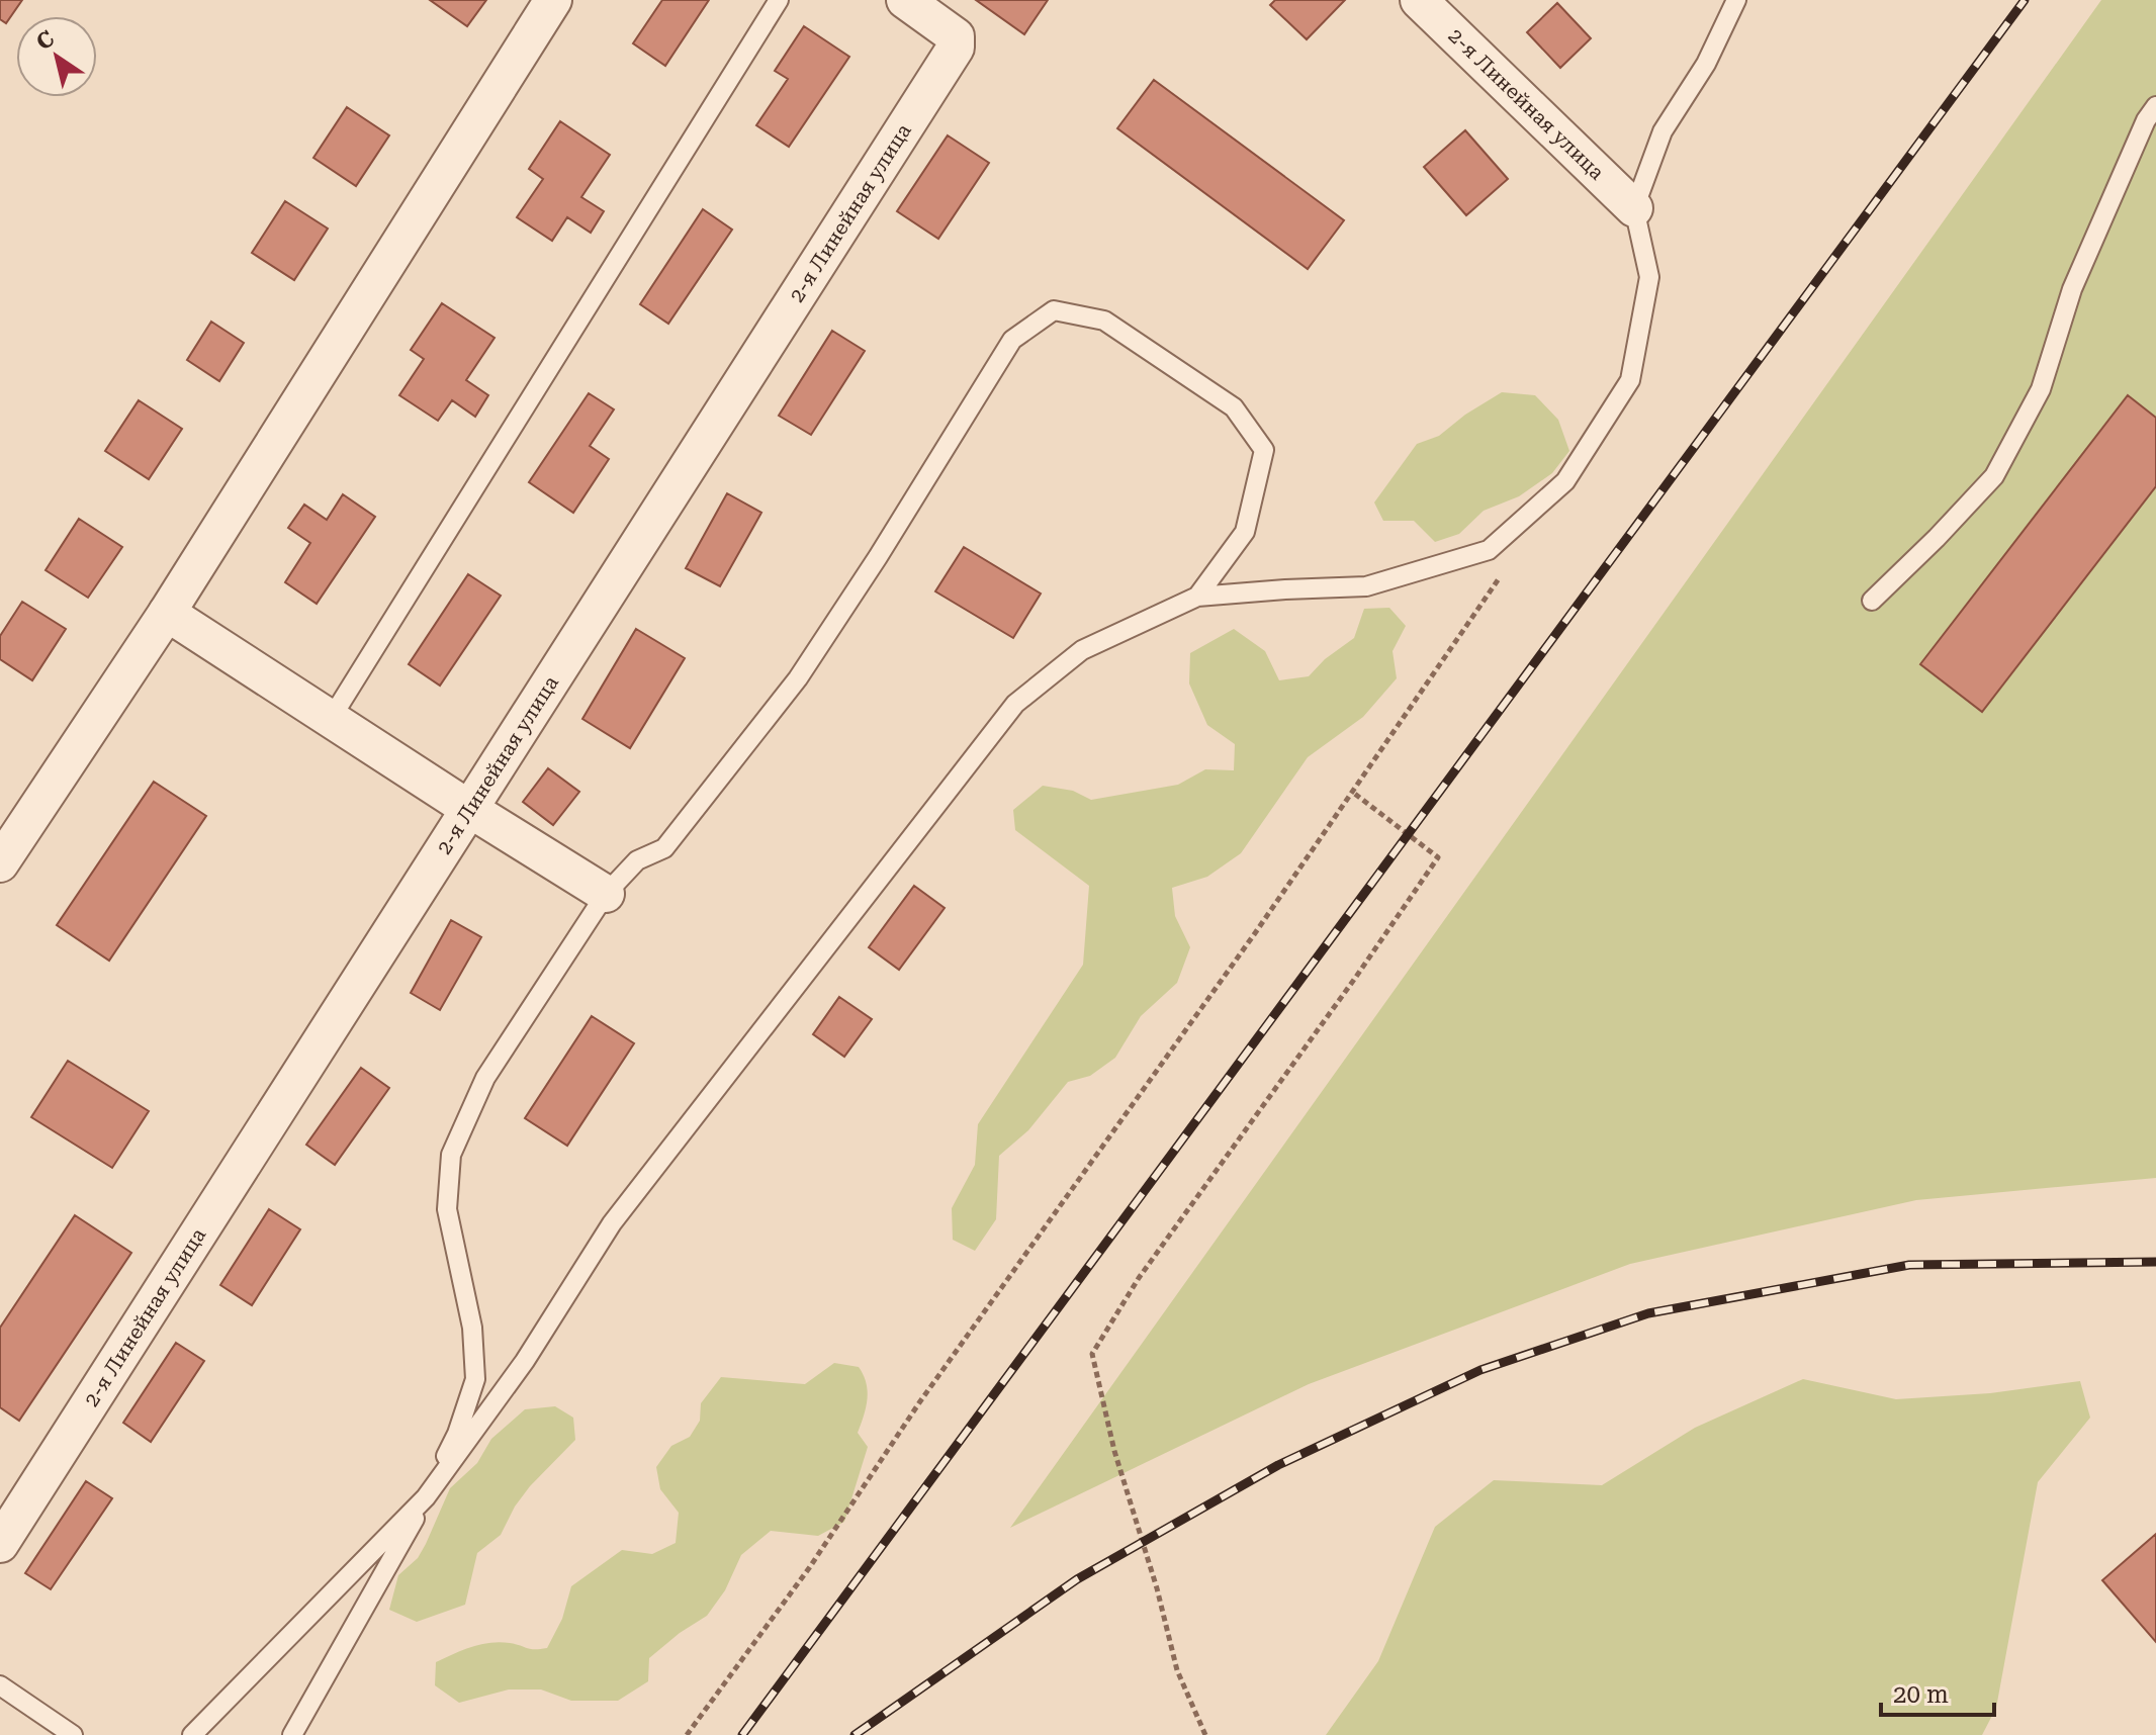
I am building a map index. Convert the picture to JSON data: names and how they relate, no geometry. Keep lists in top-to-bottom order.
{
  "streets": {
    "street": ["2-я Линейная улица"]
  },
  "scale_bar": "20 m",
  "north": "top left"
}
